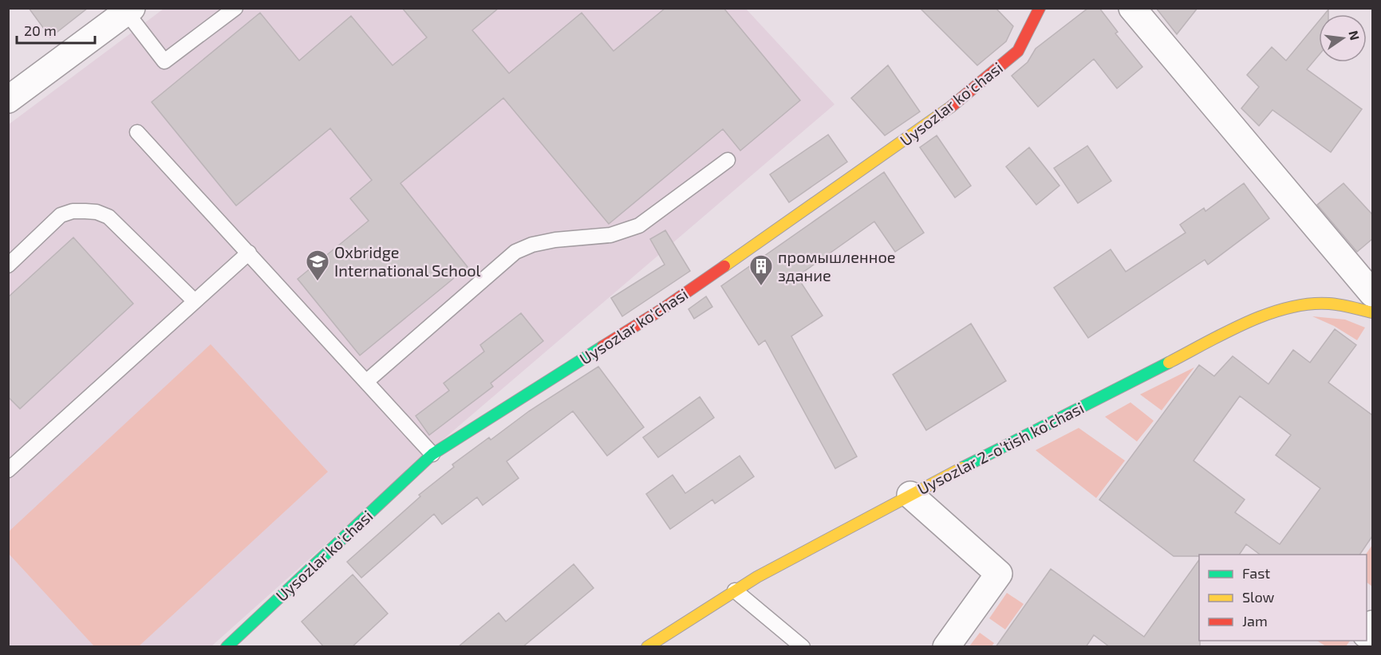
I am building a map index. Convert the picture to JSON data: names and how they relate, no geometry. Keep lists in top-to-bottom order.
{
  "streets": {
    "street": ["Uysozlar ko'chasi", "Uysozlar 2-o'tish ko'chasi"]
  },
  "places": {
    "school or university": ["Oxbridge International School"],
    "building": ["промышленное здание"]
  },
  "legend": ["Fast", "Slow", "Jam"],
  "scale_bar": "20 m",
  "north": "right"
}
